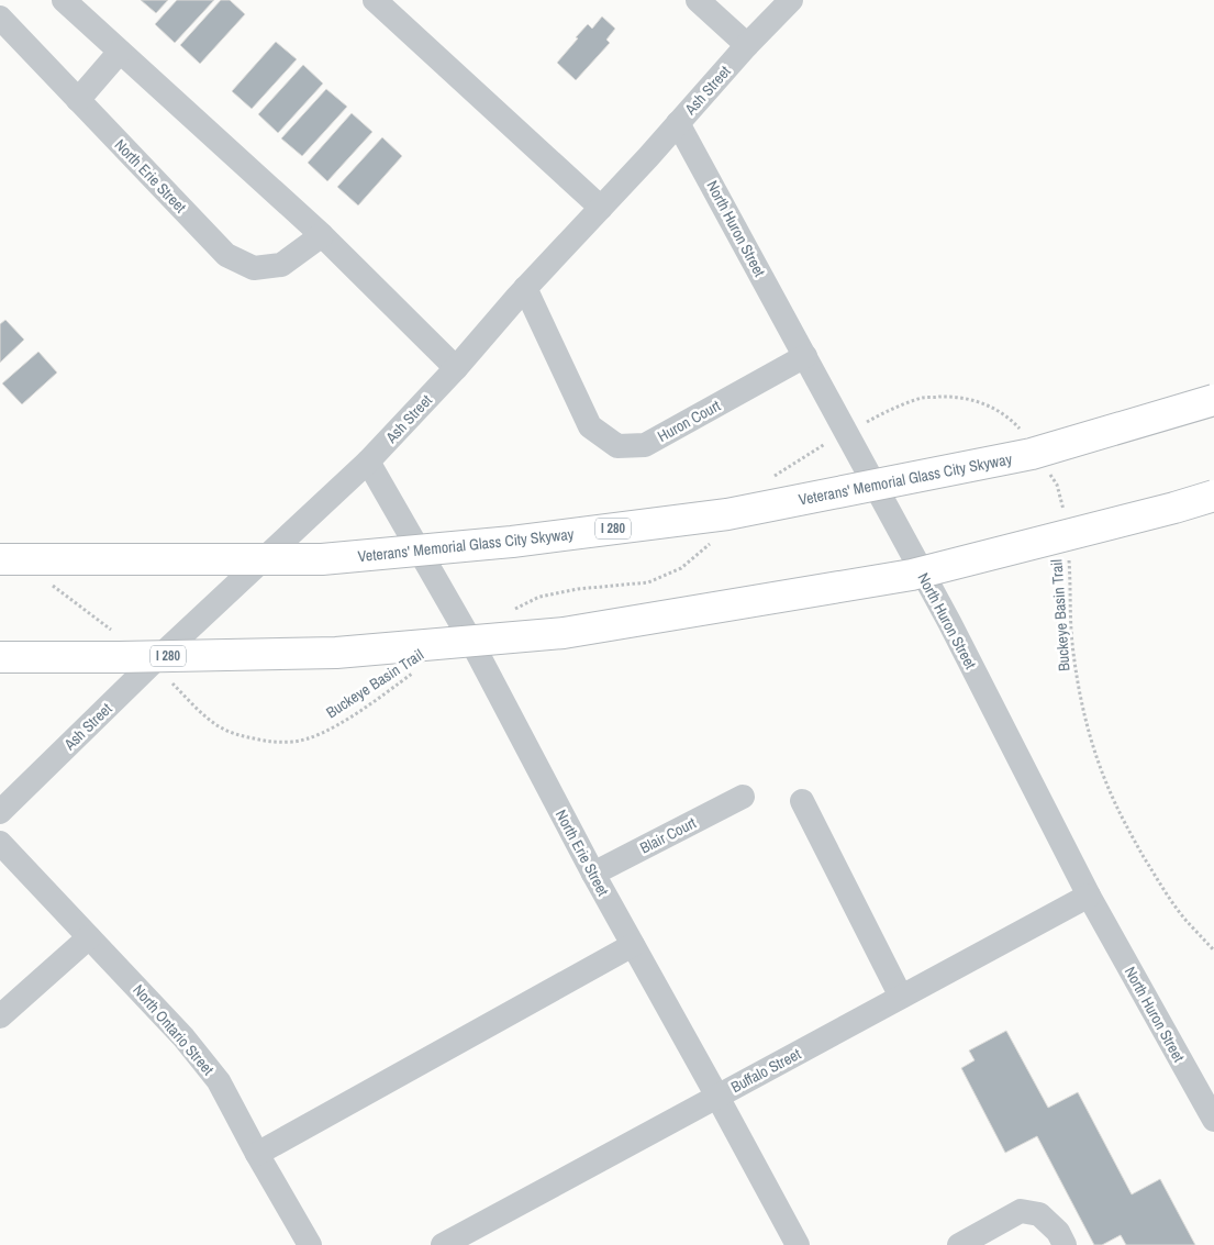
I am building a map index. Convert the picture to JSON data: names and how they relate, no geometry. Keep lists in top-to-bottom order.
{
  "streets": {
    "highway": ["Veterans' Memorial Glass City Skyway", "I 280"],
    "street": [
      "Ash Street",
      "North Erie Street",
      "North Huron Street",
      "Huron Court",
      "Blair Court",
      "North Ontario Street",
      "Buffalo Street"
    ],
    "path": ["Buckeye Basin Trail"]
  },
  "crossings": [
    ["Ash Street", "North Erie Street"],
    ["Ash Street", "North Huron Street"],
    ["Ash Street", "Huron Court"],
    ["North Erie Street", "Blair Court"],
    ["North Erie Street", "Buffalo Street"],
    ["North Huron Street", "Huron Court"],
    ["North Huron Street", "Buffalo Street"]
  ]
}
